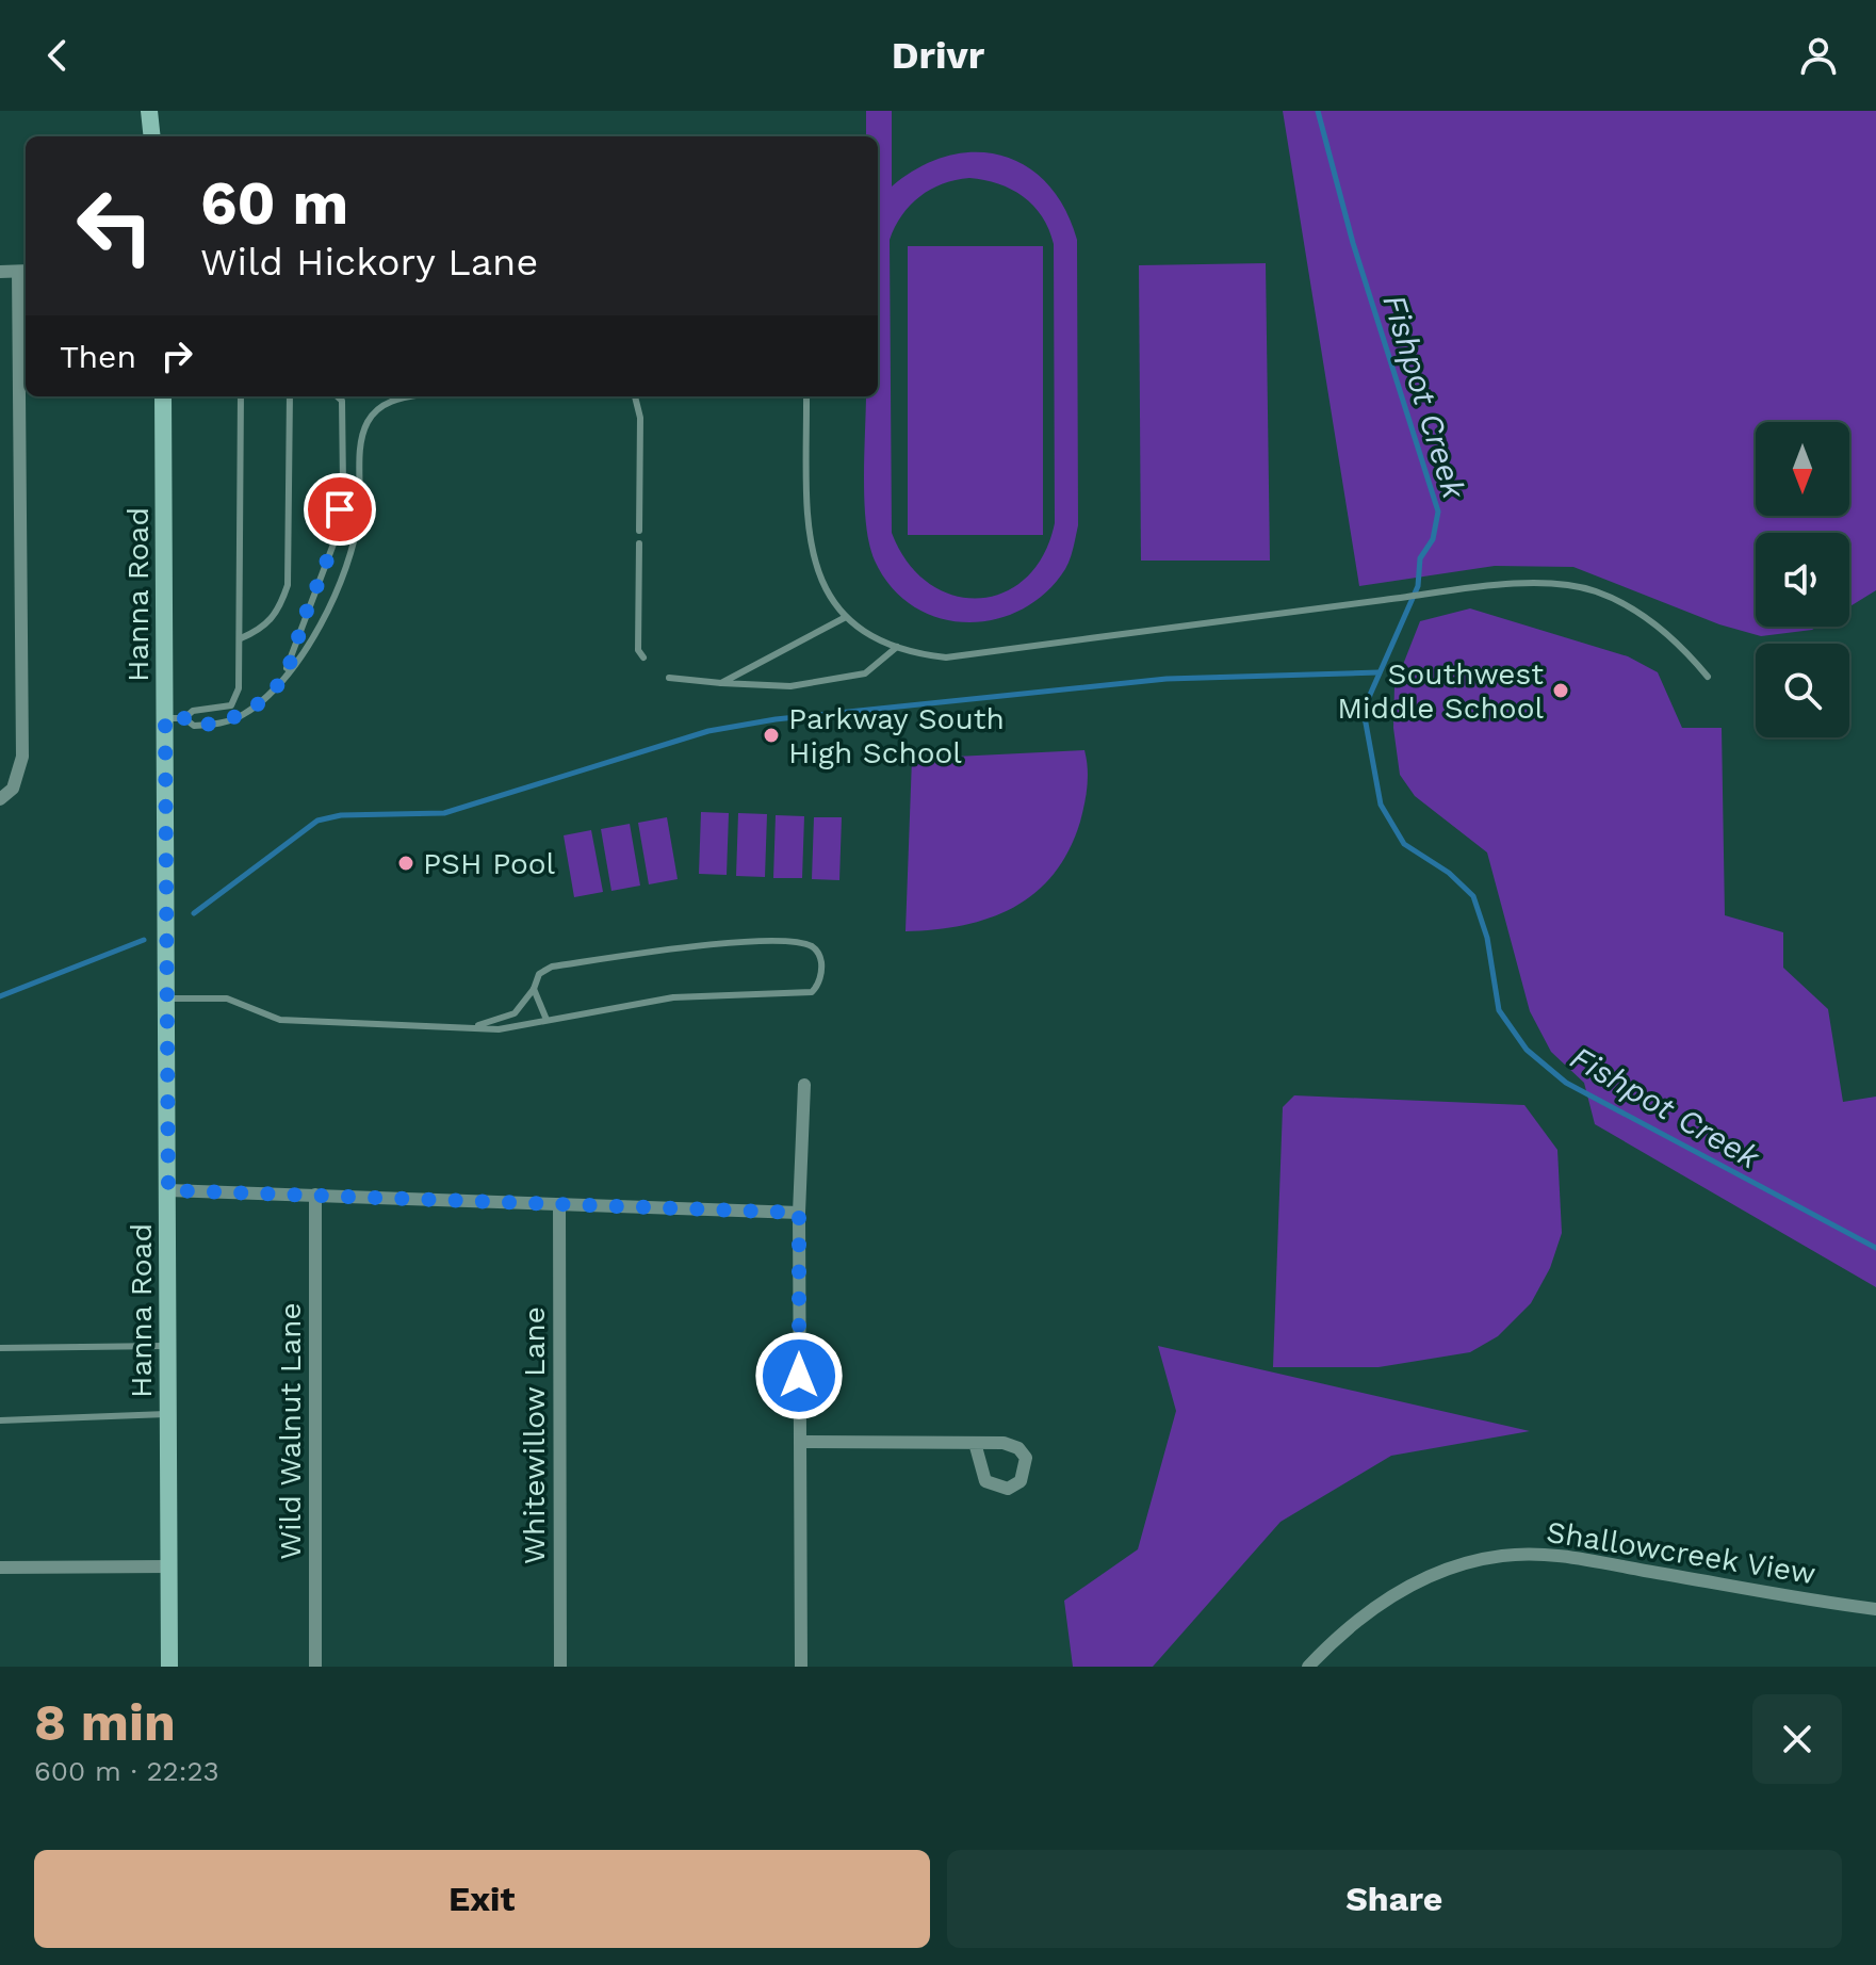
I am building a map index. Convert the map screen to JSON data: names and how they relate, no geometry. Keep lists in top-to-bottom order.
{
  "streets": {
    "street": [
      "Hanna Road",
      "Wild Walnut Lane",
      "Whitewillow Lane",
      "Shallowcreek View"
    ]
  },
  "water": ["Fishpot Creek"],
  "places": ["Southwest Middle School", "Parkway South High School", "PSH Pool"],
  "north": "bottom",
  "page": {
    "header": "Drivr",
    "turn": ["60 m", "Wild Hickory Lane"],
    "then": "Then",
    "heading": ["8 min", "600 m · 22:23"],
    "buttons": ["Exit", "Share"]
  }
}
